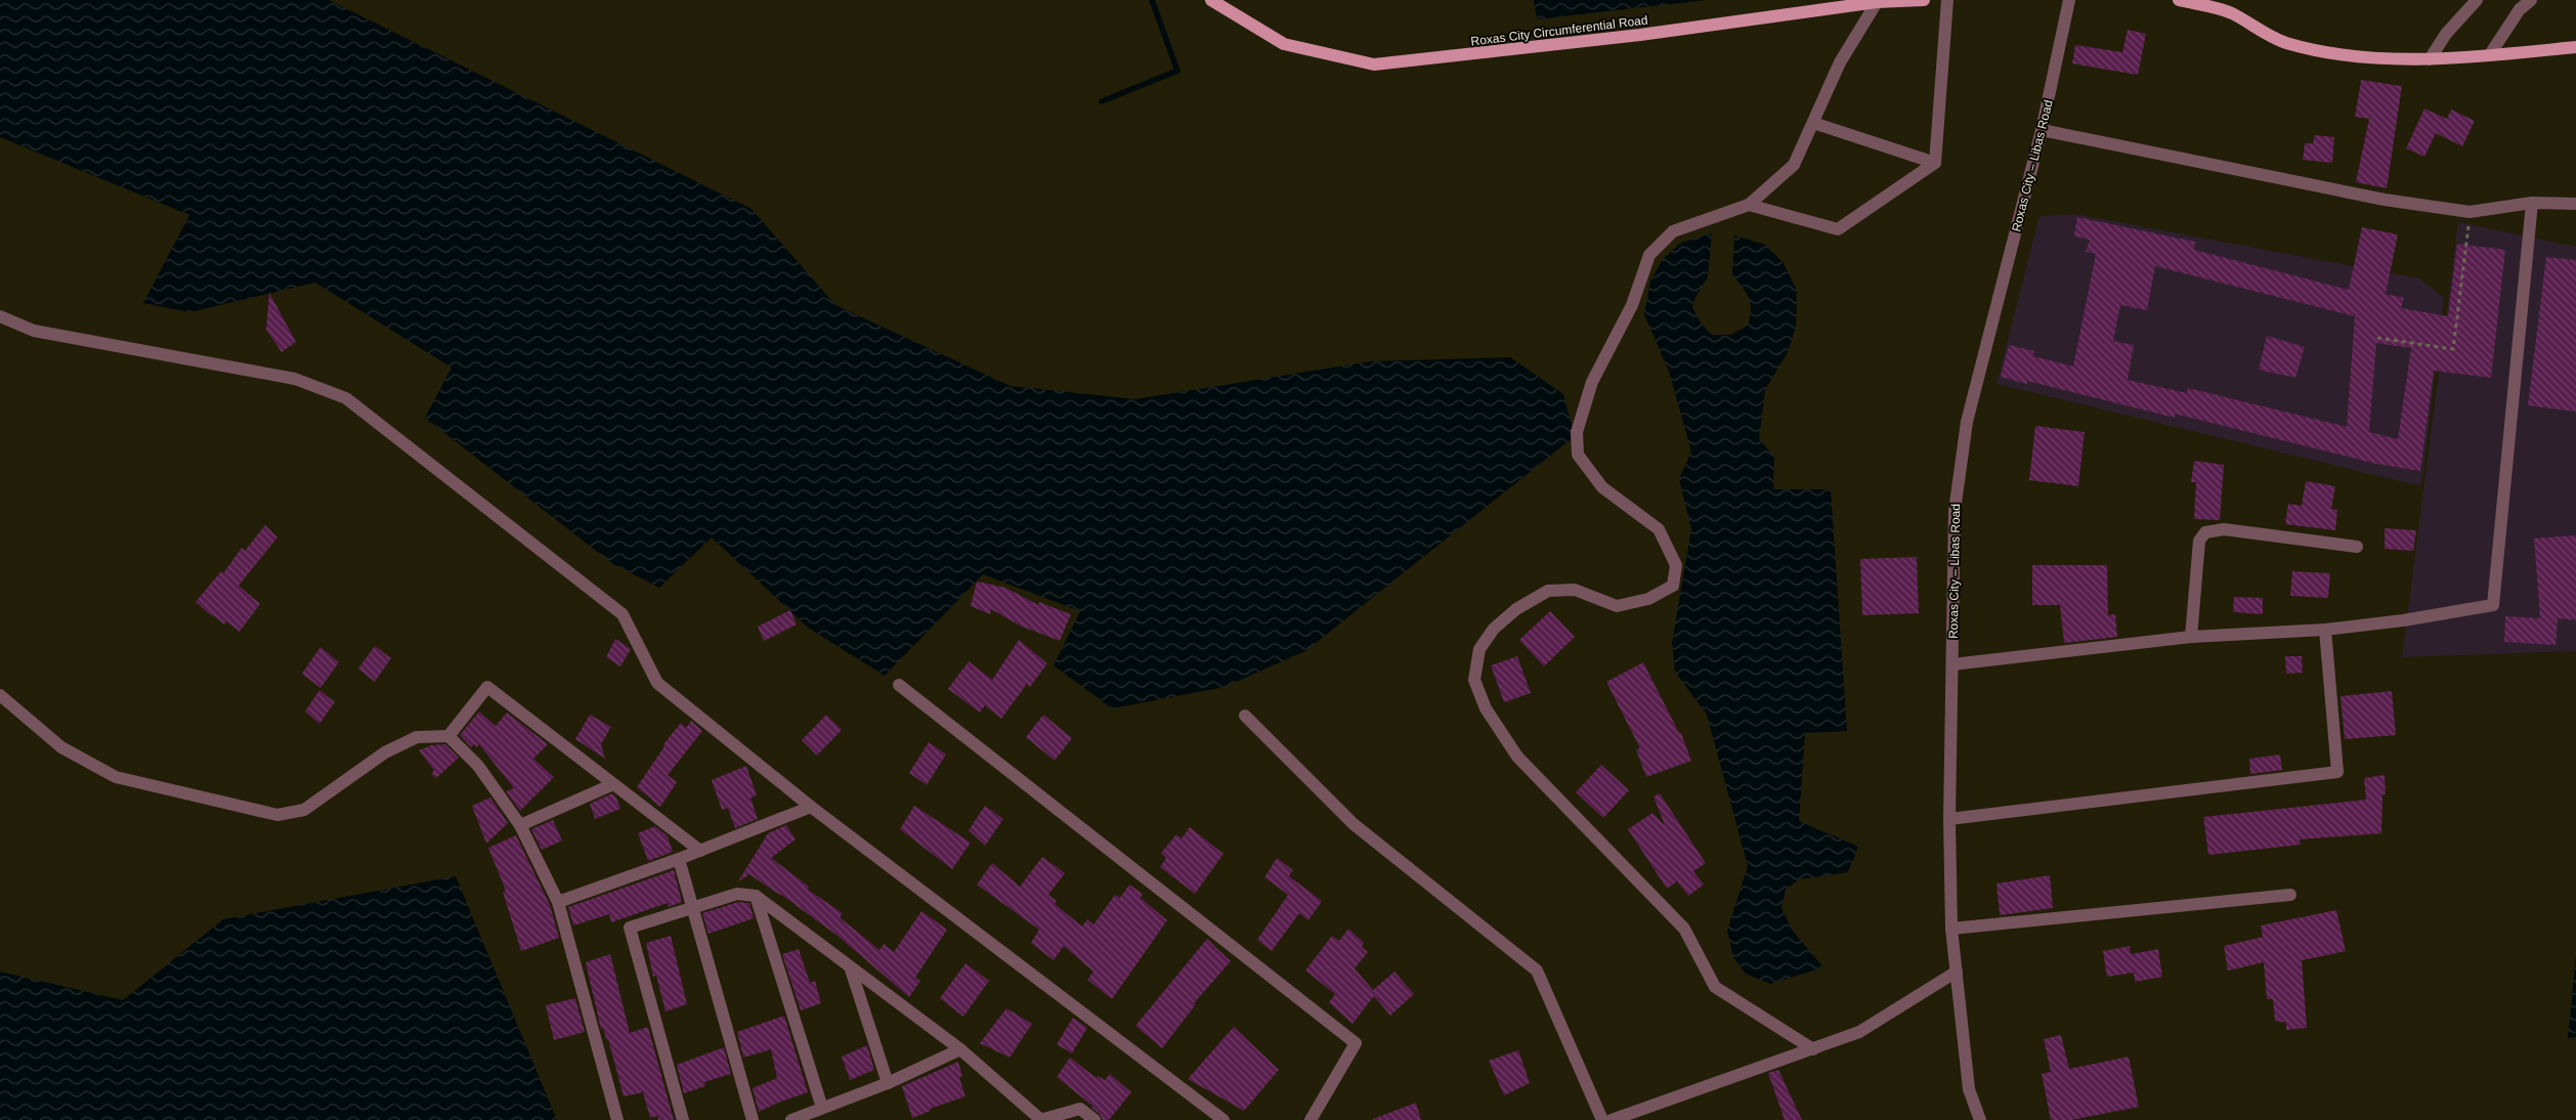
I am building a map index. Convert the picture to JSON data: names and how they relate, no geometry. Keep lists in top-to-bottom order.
{
  "streets": {
    "main road": ["Roxas City Circumferential Road"],
    "street": ["Roxas City – Libas Road"]
  }
}
